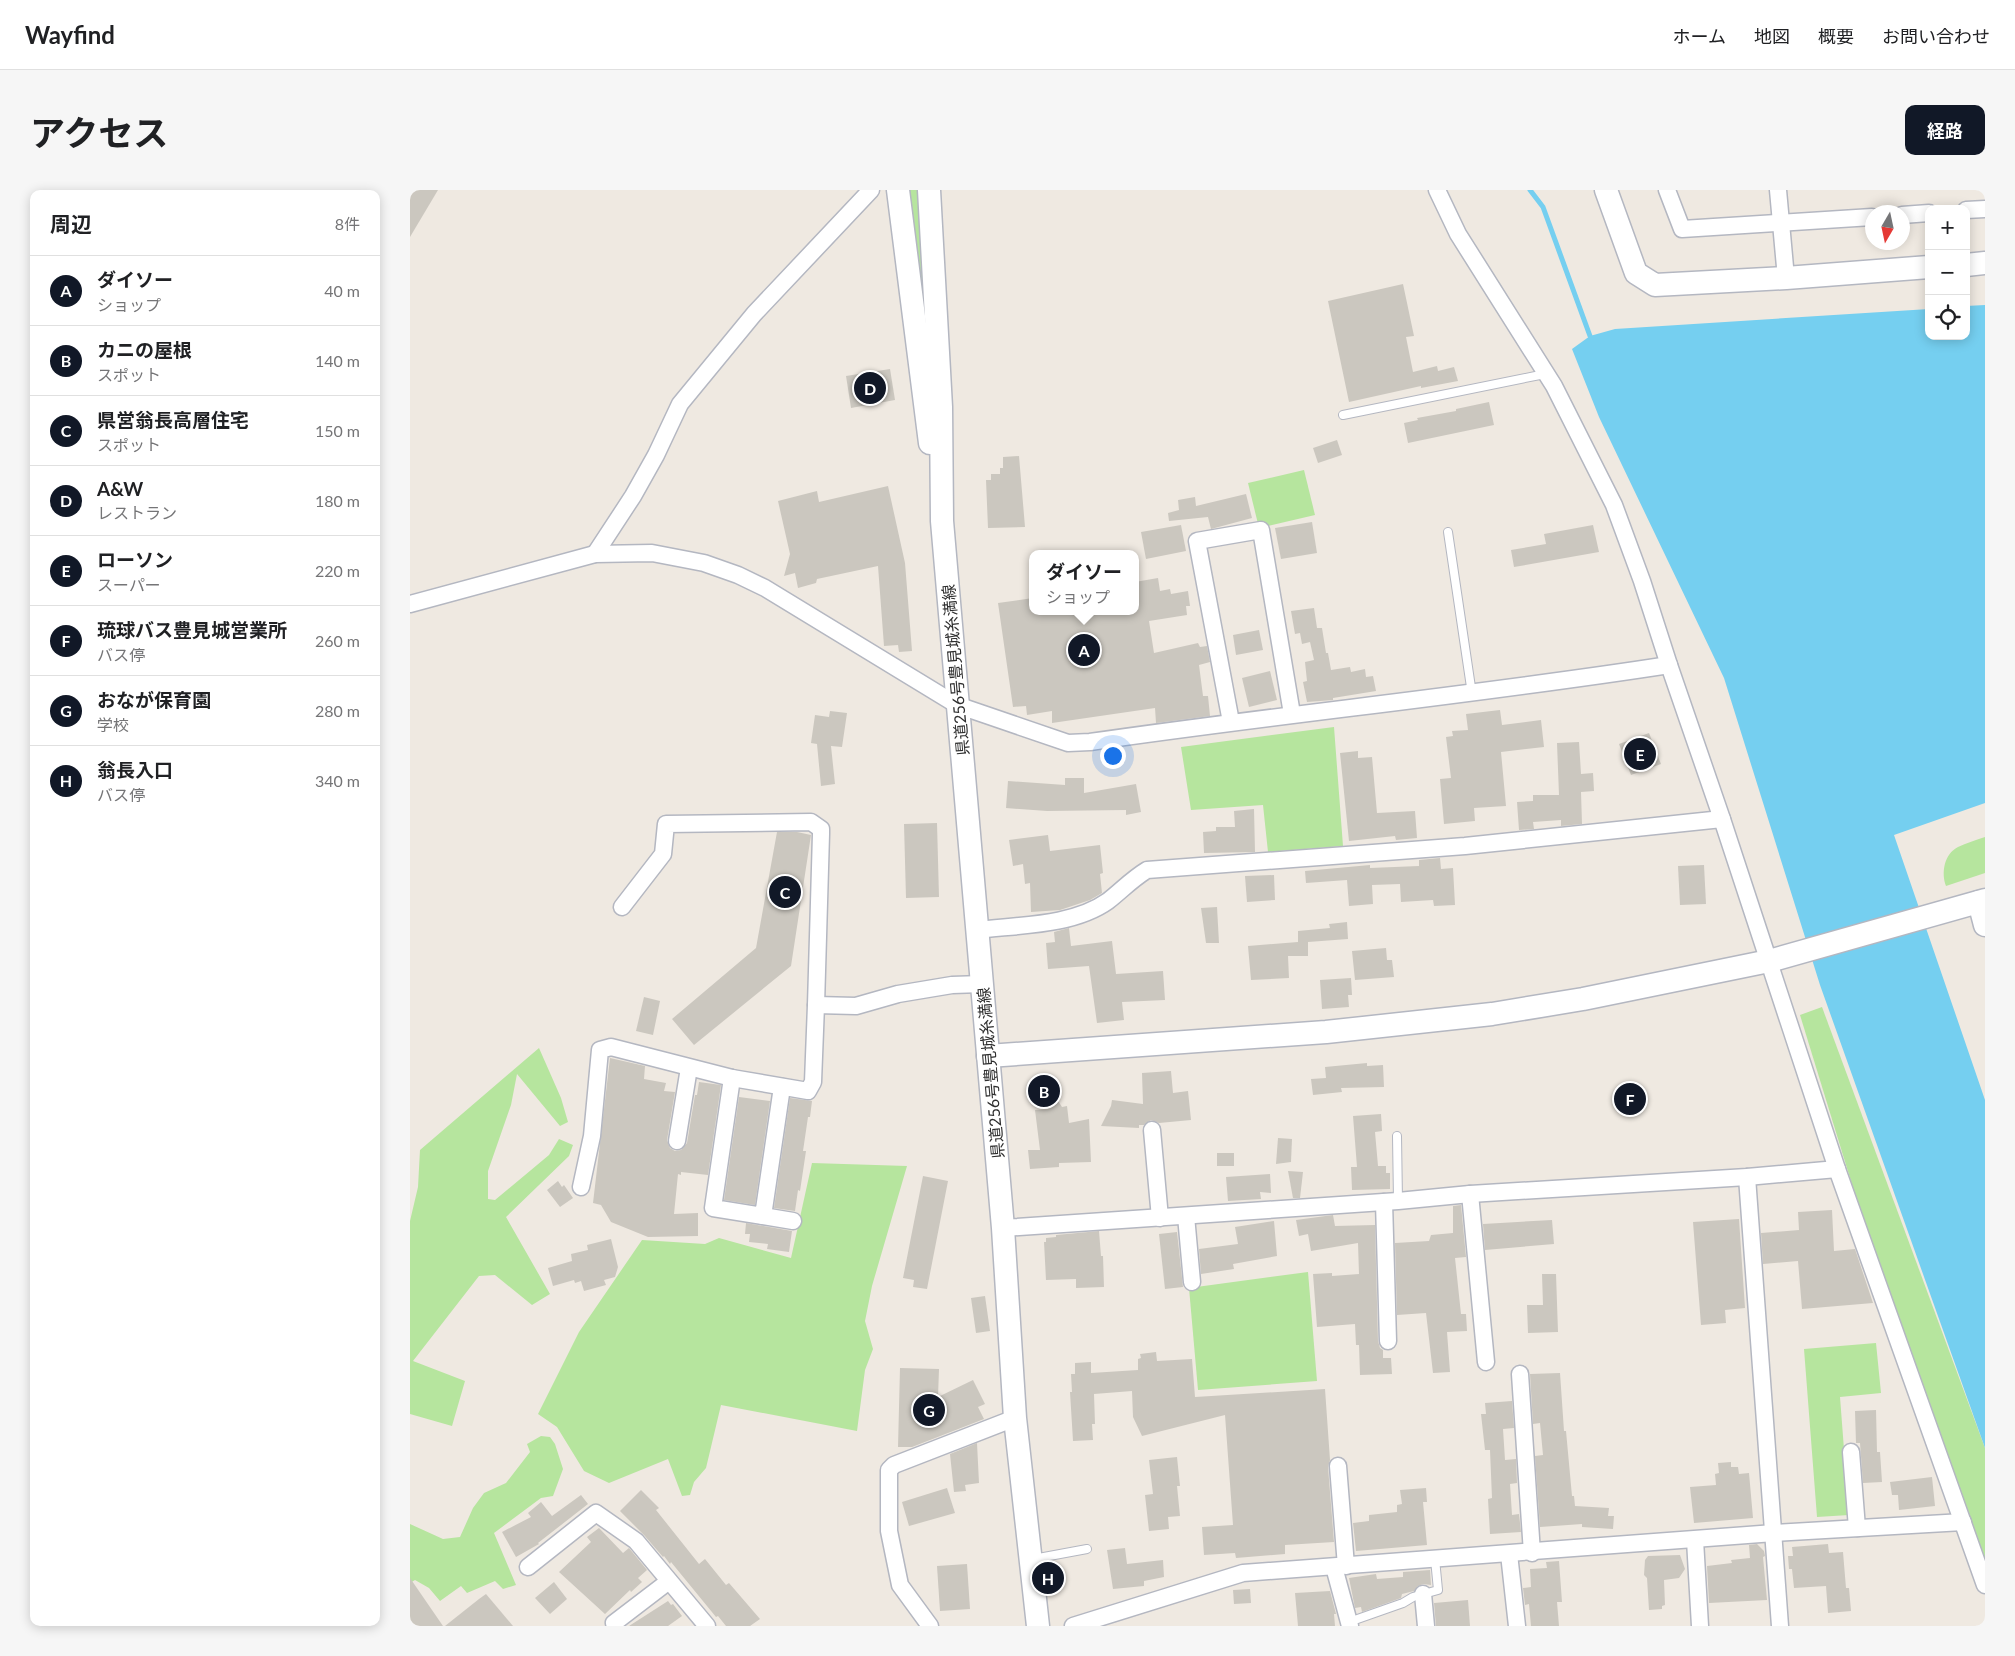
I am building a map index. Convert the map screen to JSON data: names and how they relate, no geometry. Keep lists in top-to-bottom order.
{
  "streets": {
    "main road": ["県道256号豊見城糸満線"]
  },
  "north": "bottom",
  "page": {
    "header": "Wayfind",
    "nav": [
      "ホーム",
      "地図",
      "概要",
      "お問い合わせ"
    ],
    "title": "アクセス",
    "buttons": "経路",
    "heading": ["周辺", "8件"],
    "map_buttons": ["+", "−"],
    "list": [
      {
        "mark": "A",
        "name": "ダイソー",
        "note": "ショップ",
        "value": "40 m"
      },
      {
        "mark": "B",
        "name": "カニの屋根",
        "note": "スポット",
        "value": "140 m"
      },
      {
        "mark": "C",
        "name": "県営翁長高層住宅",
        "note": "スポット",
        "value": "150 m"
      },
      {
        "mark": "D",
        "name": "A&W",
        "note": "レストラン",
        "value": "180 m"
      },
      {
        "mark": "E",
        "name": "ローソン",
        "note": "スーパー",
        "value": "220 m"
      },
      {
        "mark": "F",
        "name": "琉球バス豊見城営業所",
        "note": "バス停",
        "value": "260 m"
      },
      {
        "mark": "G",
        "name": "おなが保育園",
        "note": "学校",
        "value": "280 m"
      },
      {
        "mark": "H",
        "name": "翁長入口",
        "note": "バス停",
        "value": "340 m"
      }
    ],
    "pins": [
      "D",
      "A",
      "E",
      "C",
      "B",
      "F",
      "G",
      "H"
    ],
    "popup": ["ダイソー", "ショップ"]
  }
}
